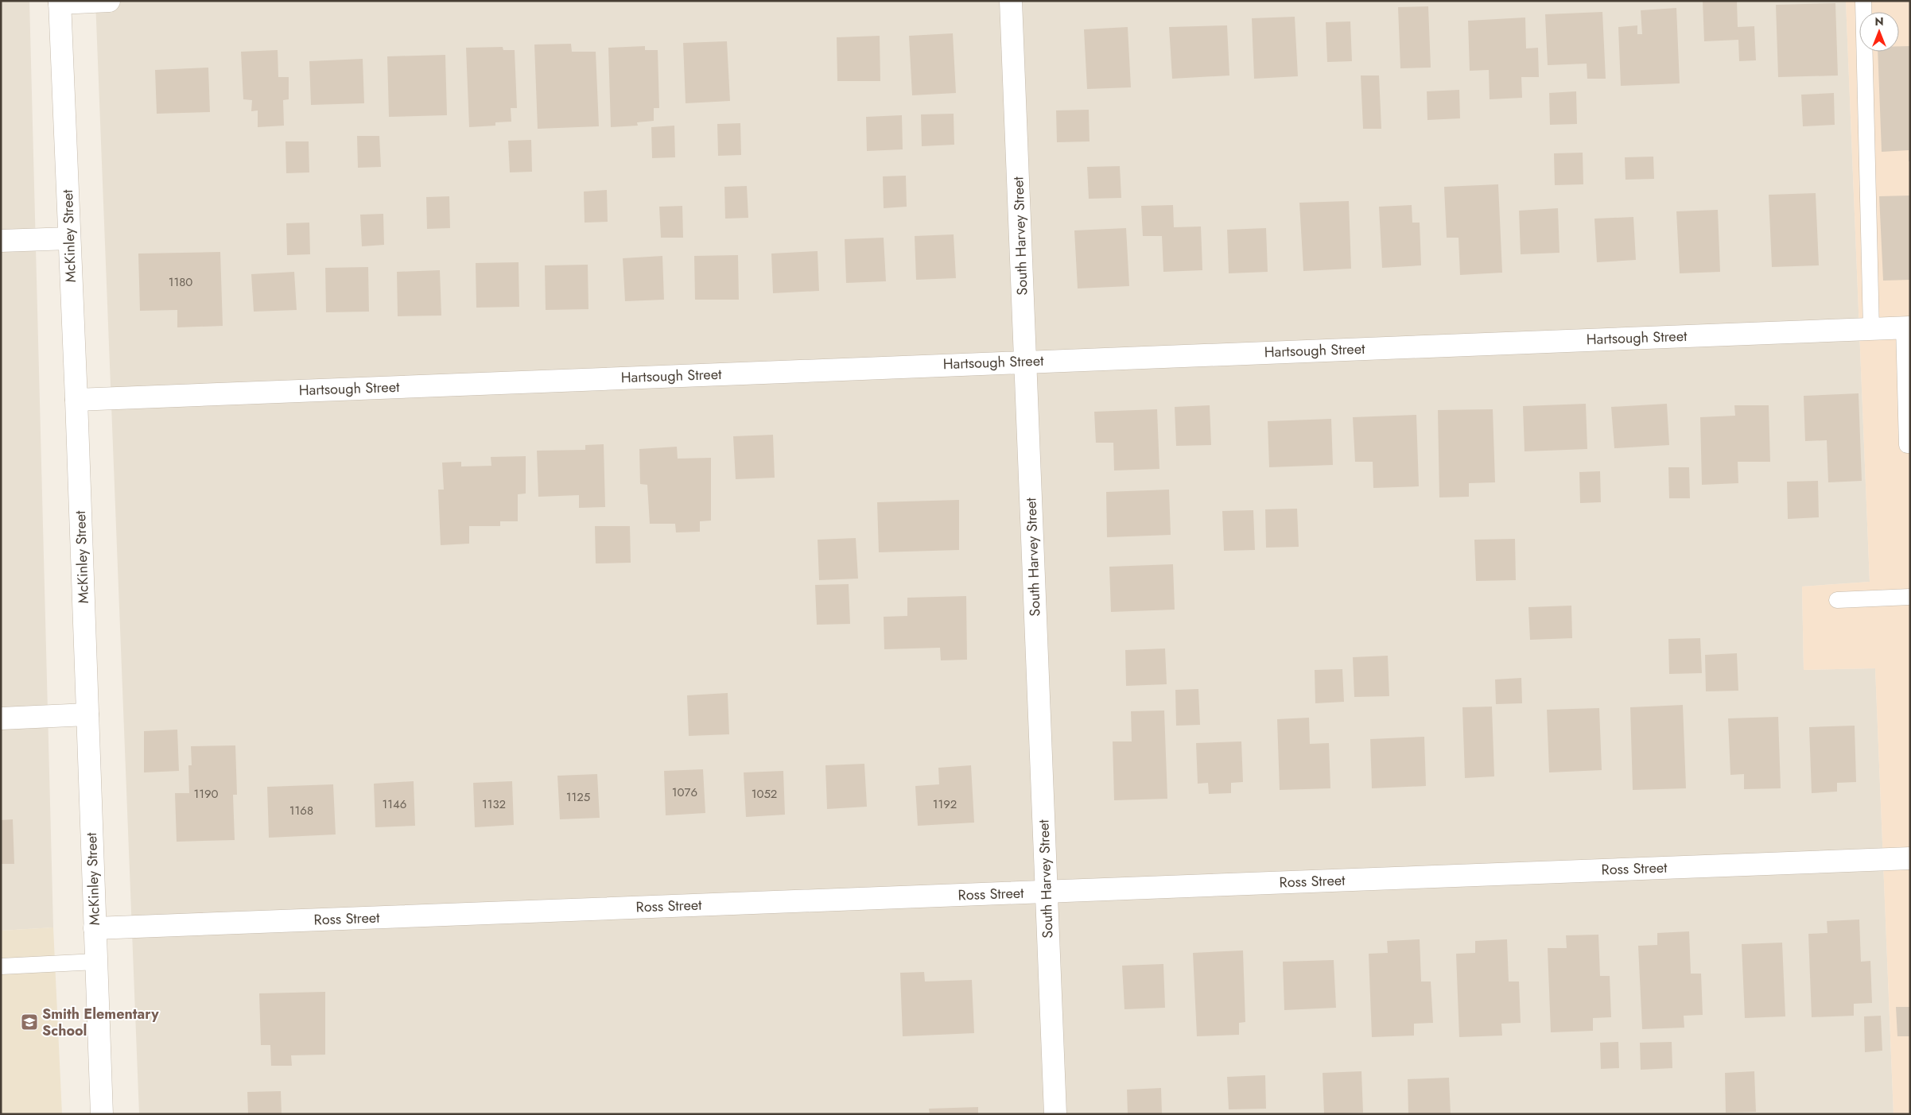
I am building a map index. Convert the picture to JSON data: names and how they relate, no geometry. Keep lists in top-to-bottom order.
{
  "streets": {
    "street": [
      "McKinley Street",
      "South Harvey Street",
      "Hartsough Street",
      "Ross Street"
    ]
  },
  "crossings": [
    ["McKinley Street", "Hartsough Street"],
    ["McKinley Street", "Ross Street"],
    ["South Harvey Street", "Hartsough Street"],
    ["South Harvey Street", "Ross Street"]
  ],
  "places": {
    "school or university": ["Smith Elementary School"]
  },
  "house_numbers": [
    "1180",
    "1076",
    "1190",
    "1052",
    "1125",
    "1146",
    "1132",
    "1192",
    "1168"
  ],
  "north": "top"
}
